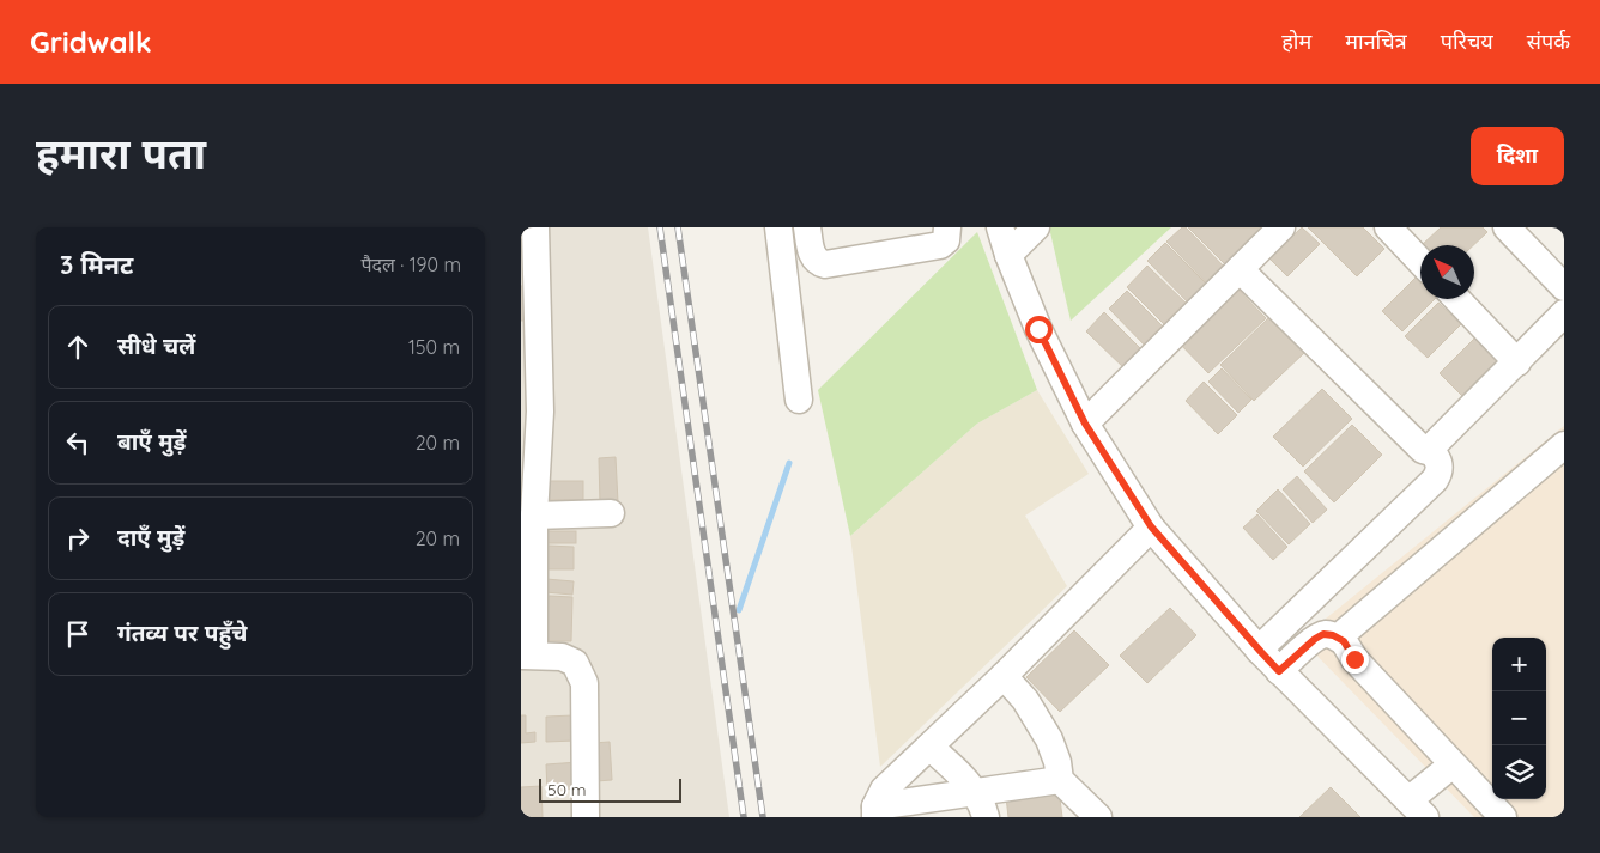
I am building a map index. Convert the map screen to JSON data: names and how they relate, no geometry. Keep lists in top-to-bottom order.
{
  "scale_bar": "50 m",
  "north": "top left",
  "page": {
    "header": "Gridwalk",
    "nav": [
      "होम",
      "मानचित्र",
      "परिचय",
      "संपर्क"
    ],
    "title": "हमारा पता",
    "buttons": "दिशा",
    "heading": ["3 मिनट", "पैदल · 190 m"],
    "list": [
      ["सीधे चलें", "150 m"],
      ["बाएँ मुड़ें", "20 m"],
      ["दाएँ मुड़ें", "20 m"],
      "गंतव्य पर पहुँचे"
    ],
    "map_buttons": ["+", "−"],
    "scale": "50 m"
  }
}
